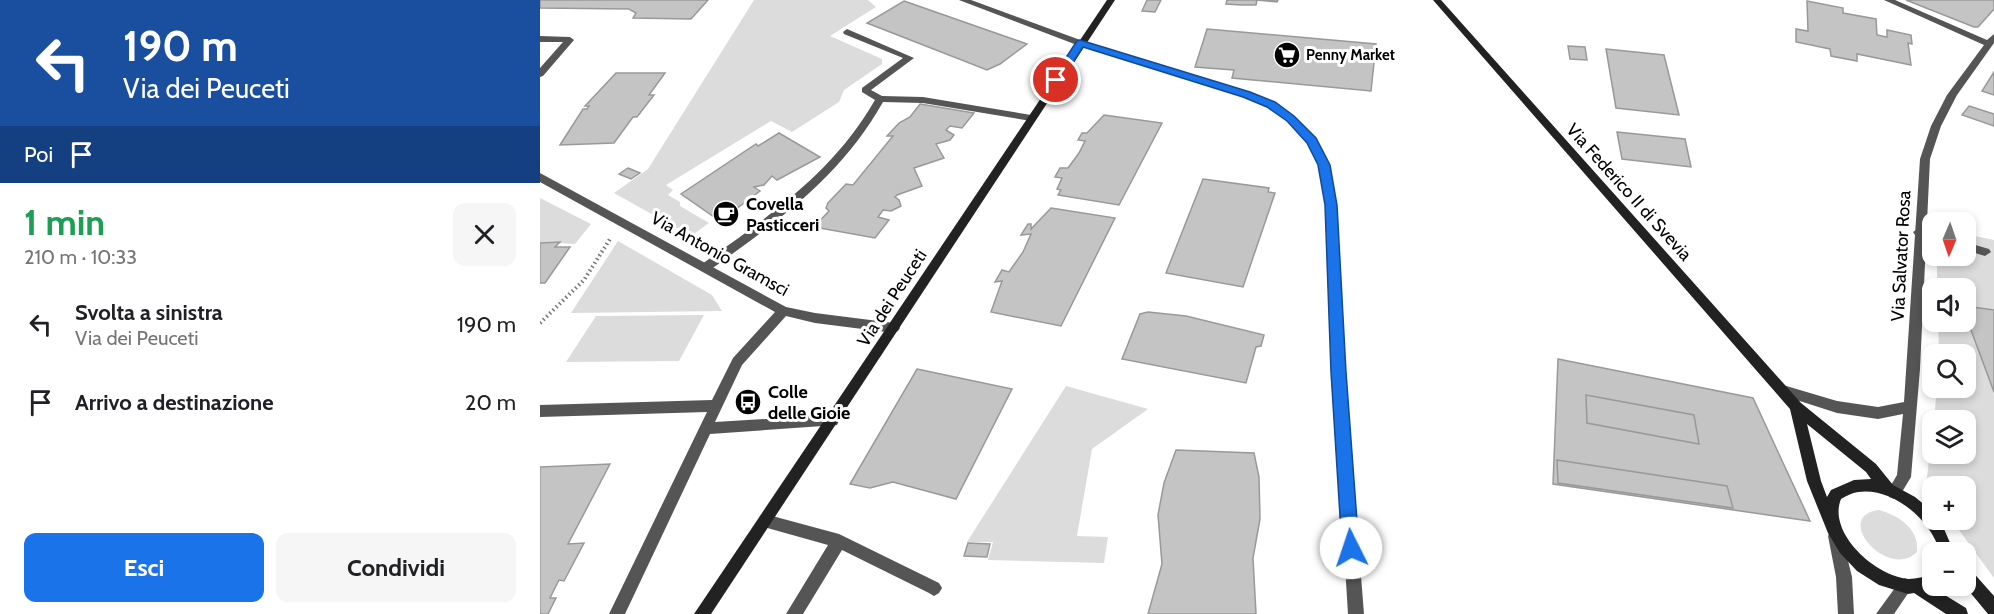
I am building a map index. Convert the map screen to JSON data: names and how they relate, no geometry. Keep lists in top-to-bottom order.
{
  "streets": {
    "main road": ["Via Federico II di Svevia", "Via dei Peuceti"],
    "street": ["Via Antonio Gramsci", "Via Salvator Rosa"]
  },
  "crossings": [
    ["Via Antonio Gramsci", "Via dei Peuceti"]
  ],
  "places": {
    "supermarket": ["Penny Market"],
    "cafe": ["Covella Pasticceri"],
    "bus stop": ["Colle delle Gioie"]
  },
  "north": "bottom",
  "page": {
    "turn": ["190 m", "Via dei Peuceti"],
    "then": "Poi",
    "heading": ["1 min", "210 m · 10:33"],
    "map_buttons": ["+", "−"],
    "list": [
      {
        "name": "Svolta a sinistra",
        "note": "Via dei Peuceti",
        "value": "190 m"
      },
      {
        "name": "Arrivo a destinazione",
        "value": "20 m"
      }
    ],
    "buttons": ["Esci", "Condividi"]
  }
}
